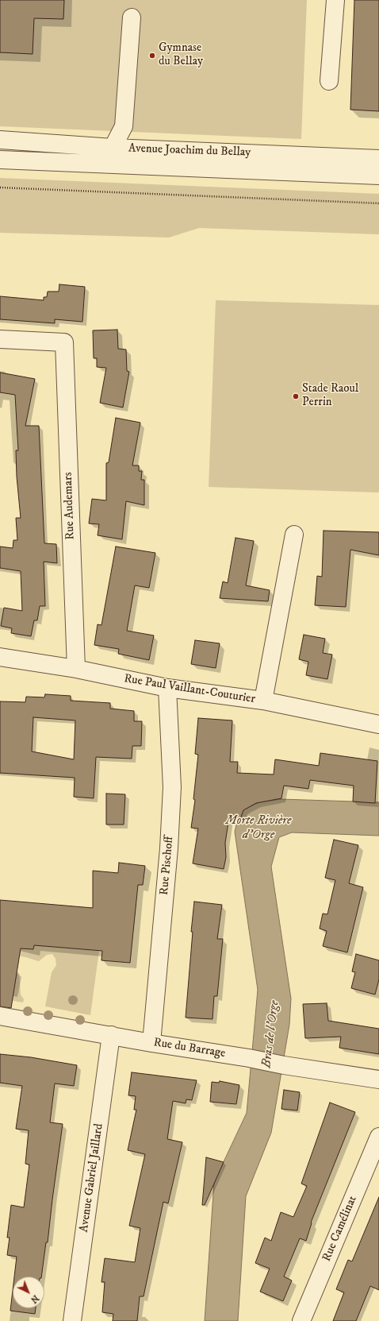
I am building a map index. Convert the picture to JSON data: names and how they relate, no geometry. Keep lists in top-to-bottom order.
{
  "streets": {
    "street": [
      "Avenue Joachim du Bellay",
      "Rue Audemars",
      "Rue Paul Vaillant-Couturier",
      "Rue Pischoff",
      "Rue du Barrage",
      "Avenue Gabriel Jaillard",
      "Rue Camélinat"
    ]
  },
  "crossings": [
    ["Rue Audemars", "Rue Paul Vaillant-Couturier"],
    ["Rue Paul Vaillant-Couturier", "Rue Pischoff"],
    ["Rue Pischoff", "Rue du Barrage"],
    ["Rue du Barrage", "Avenue Gabriel Jaillard"]
  ],
  "water": ["Morte Rivière d'Orge", "Bras de l'Orge"],
  "places": ["Gymnase du Bellay", "Stade Raoul Perrin"],
  "north": "bottom right"
}
